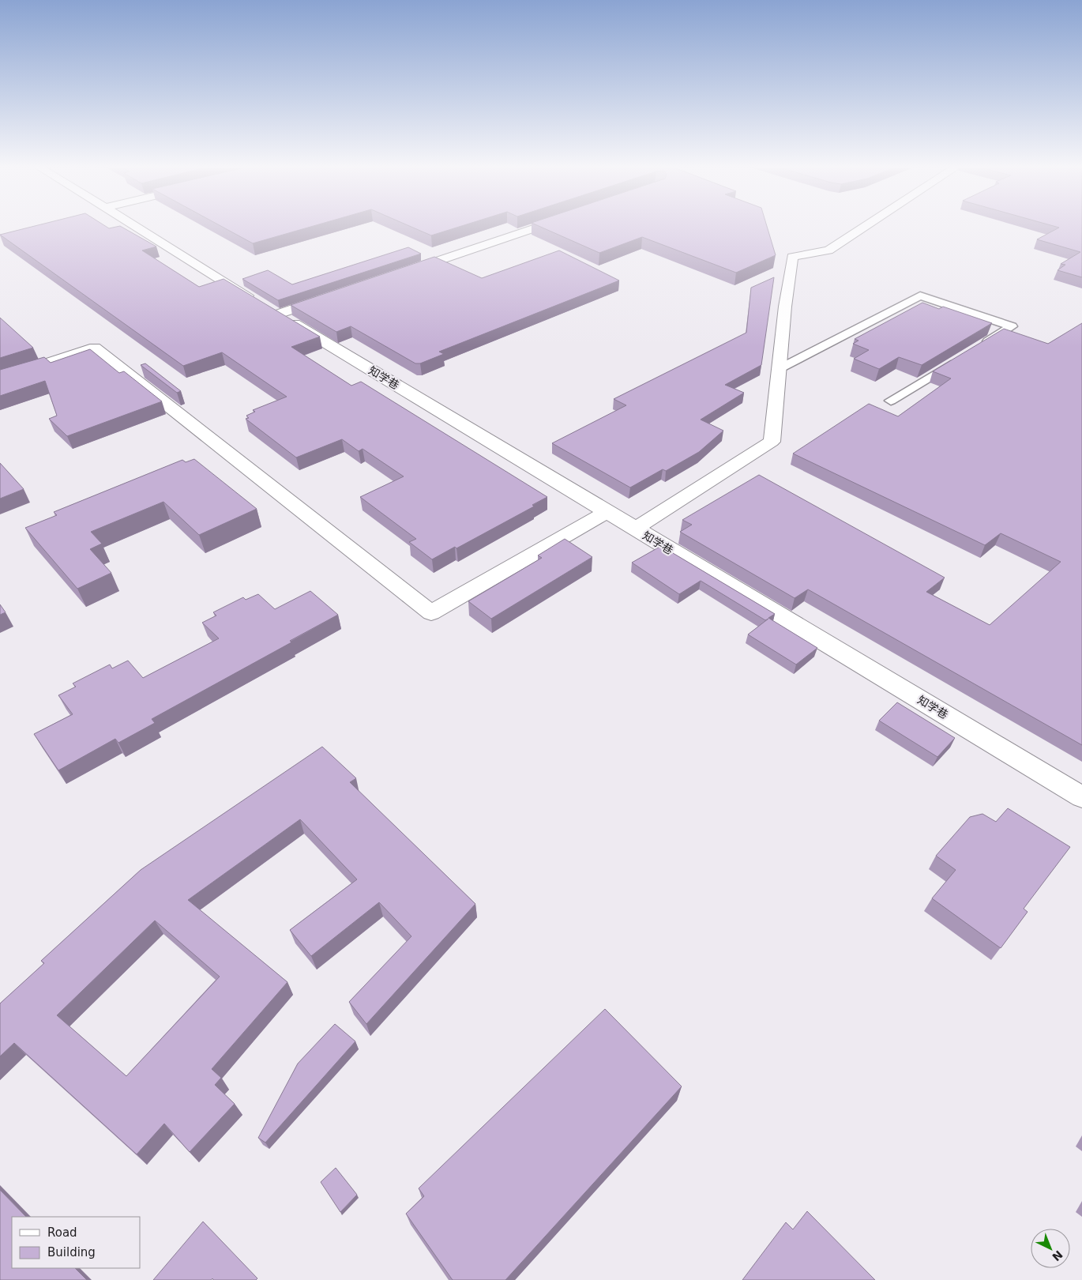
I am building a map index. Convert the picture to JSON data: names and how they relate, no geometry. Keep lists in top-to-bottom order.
{
  "streets": {
    "street": ["知学巷"]
  },
  "legend": ["Road", "Building"],
  "north": "bottom right"
}
